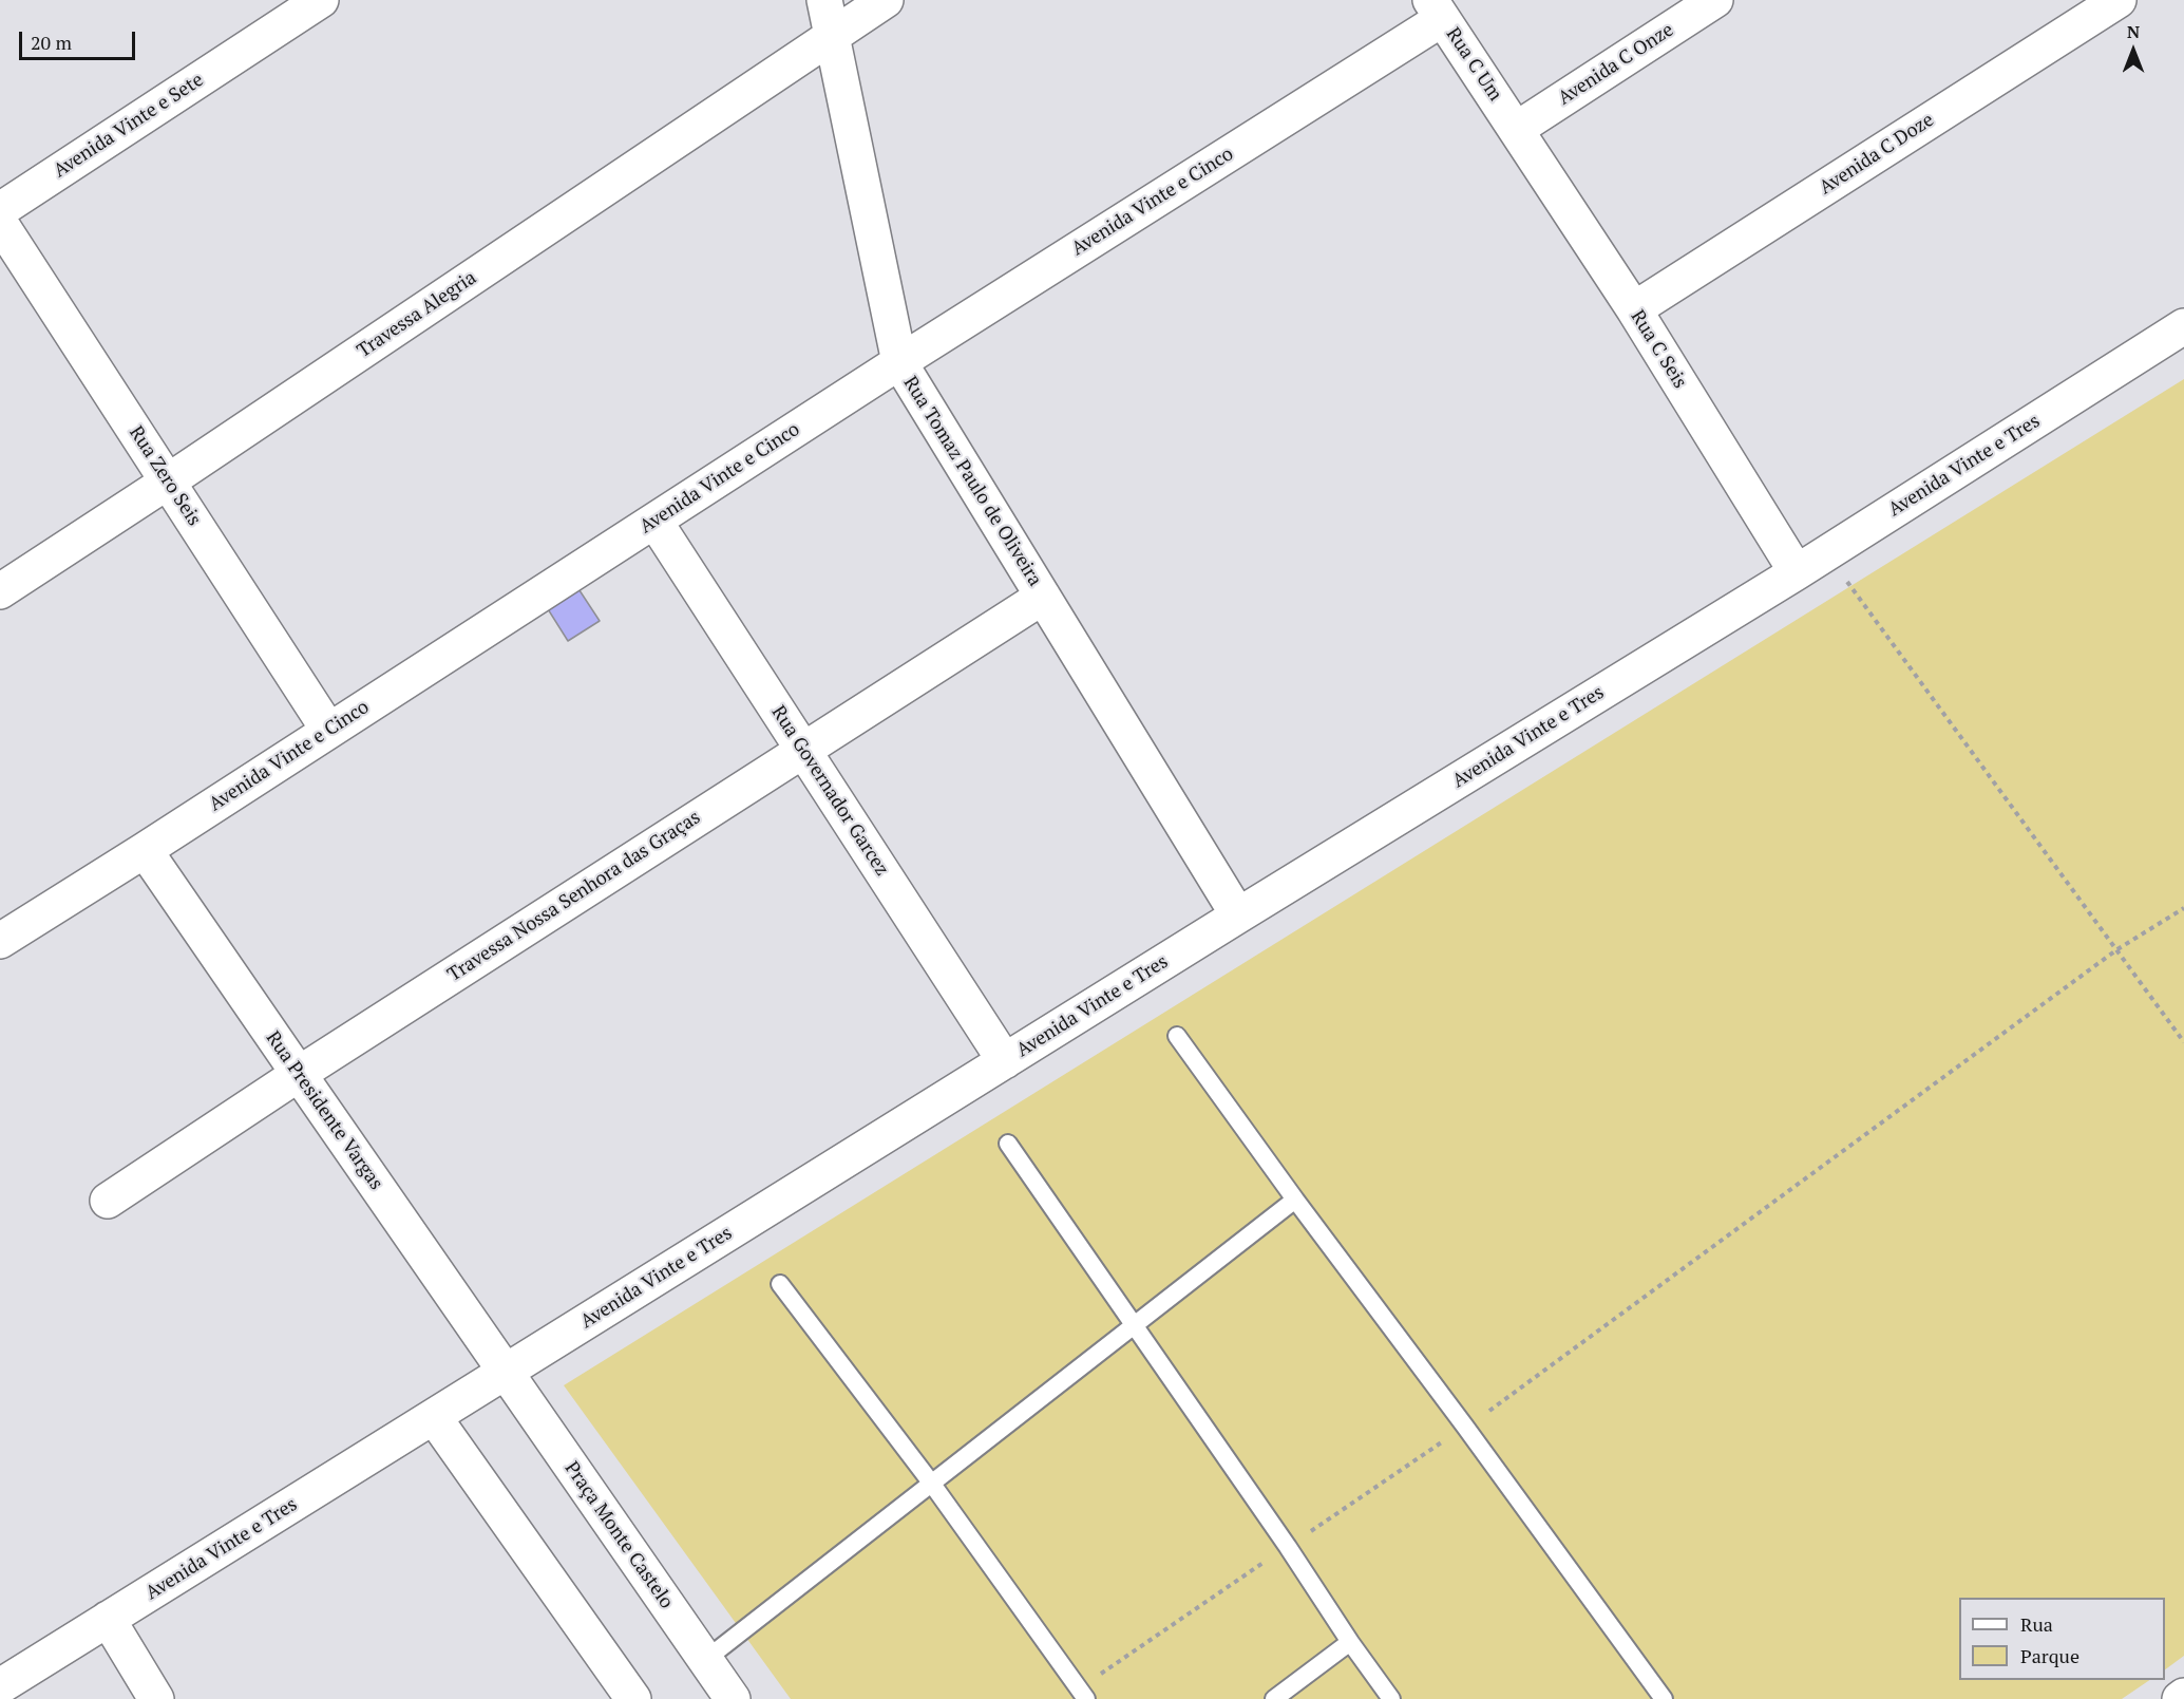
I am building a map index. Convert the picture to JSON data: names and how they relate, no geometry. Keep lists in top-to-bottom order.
{
  "streets": {
    "street": [
      "Rua C Um",
      "Avenida C Onze",
      "Avenida Vinte e Sete",
      "Avenida C Doze",
      "Avenida Vinte e Cinco",
      "Travessa Alegria",
      "Rua C Seis",
      "Avenida Vinte e Tres",
      "Rua Zero Seis",
      "Rua Tomaz Paulo de Oliveira",
      "Rua Governador Garcez",
      "Travessa Nossa Senhora das Graças",
      "Rua Presidente Vargas",
      "Praça Monte Castelo"
    ]
  },
  "crossings": [
    ["Rua C Um", "Avenida C Onze"],
    ["Rua C Um", "Avenida Vinte e Cinco"],
    ["Rua C Um", "Rua C Seis"],
    ["Avenida C Onze", "Rua C Seis"],
    ["Avenida C Doze", "Rua C Seis"],
    ["Avenida Vinte e Cinco", "Rua Zero Seis"],
    ["Avenida Vinte e Cinco", "Rua Tomaz Paulo de Oliveira"],
    ["Avenida Vinte e Cinco", "Rua Governador Garcez"],
    ["Avenida Vinte e Cinco", "Rua Presidente Vargas"],
    ["Travessa Alegria", "Rua Zero Seis"],
    ["Travessa Alegria", "Rua Tomaz Paulo de Oliveira"],
    ["Rua C Seis", "Avenida Vinte e Tres"],
    ["Avenida Vinte e Tres", "Rua Tomaz Paulo de Oliveira"],
    ["Avenida Vinte e Tres", "Rua Governador Garcez"],
    ["Avenida Vinte e Tres", "Rua Presidente Vargas"],
    ["Avenida Vinte e Tres", "Praça Monte Castelo"],
    ["Rua Tomaz Paulo de Oliveira", "Travessa Nossa Senhora das Graças"],
    ["Rua Governador Garcez", "Travessa Nossa Senhora das Graças"],
    ["Travessa Nossa Senhora das Graças", "Rua Presidente Vargas"],
    ["Rua Presidente Vargas", "Praça Monte Castelo"]
  ],
  "legend": ["Rua", "Parque"],
  "scale_bar": "20 m",
  "north": "top"
}
